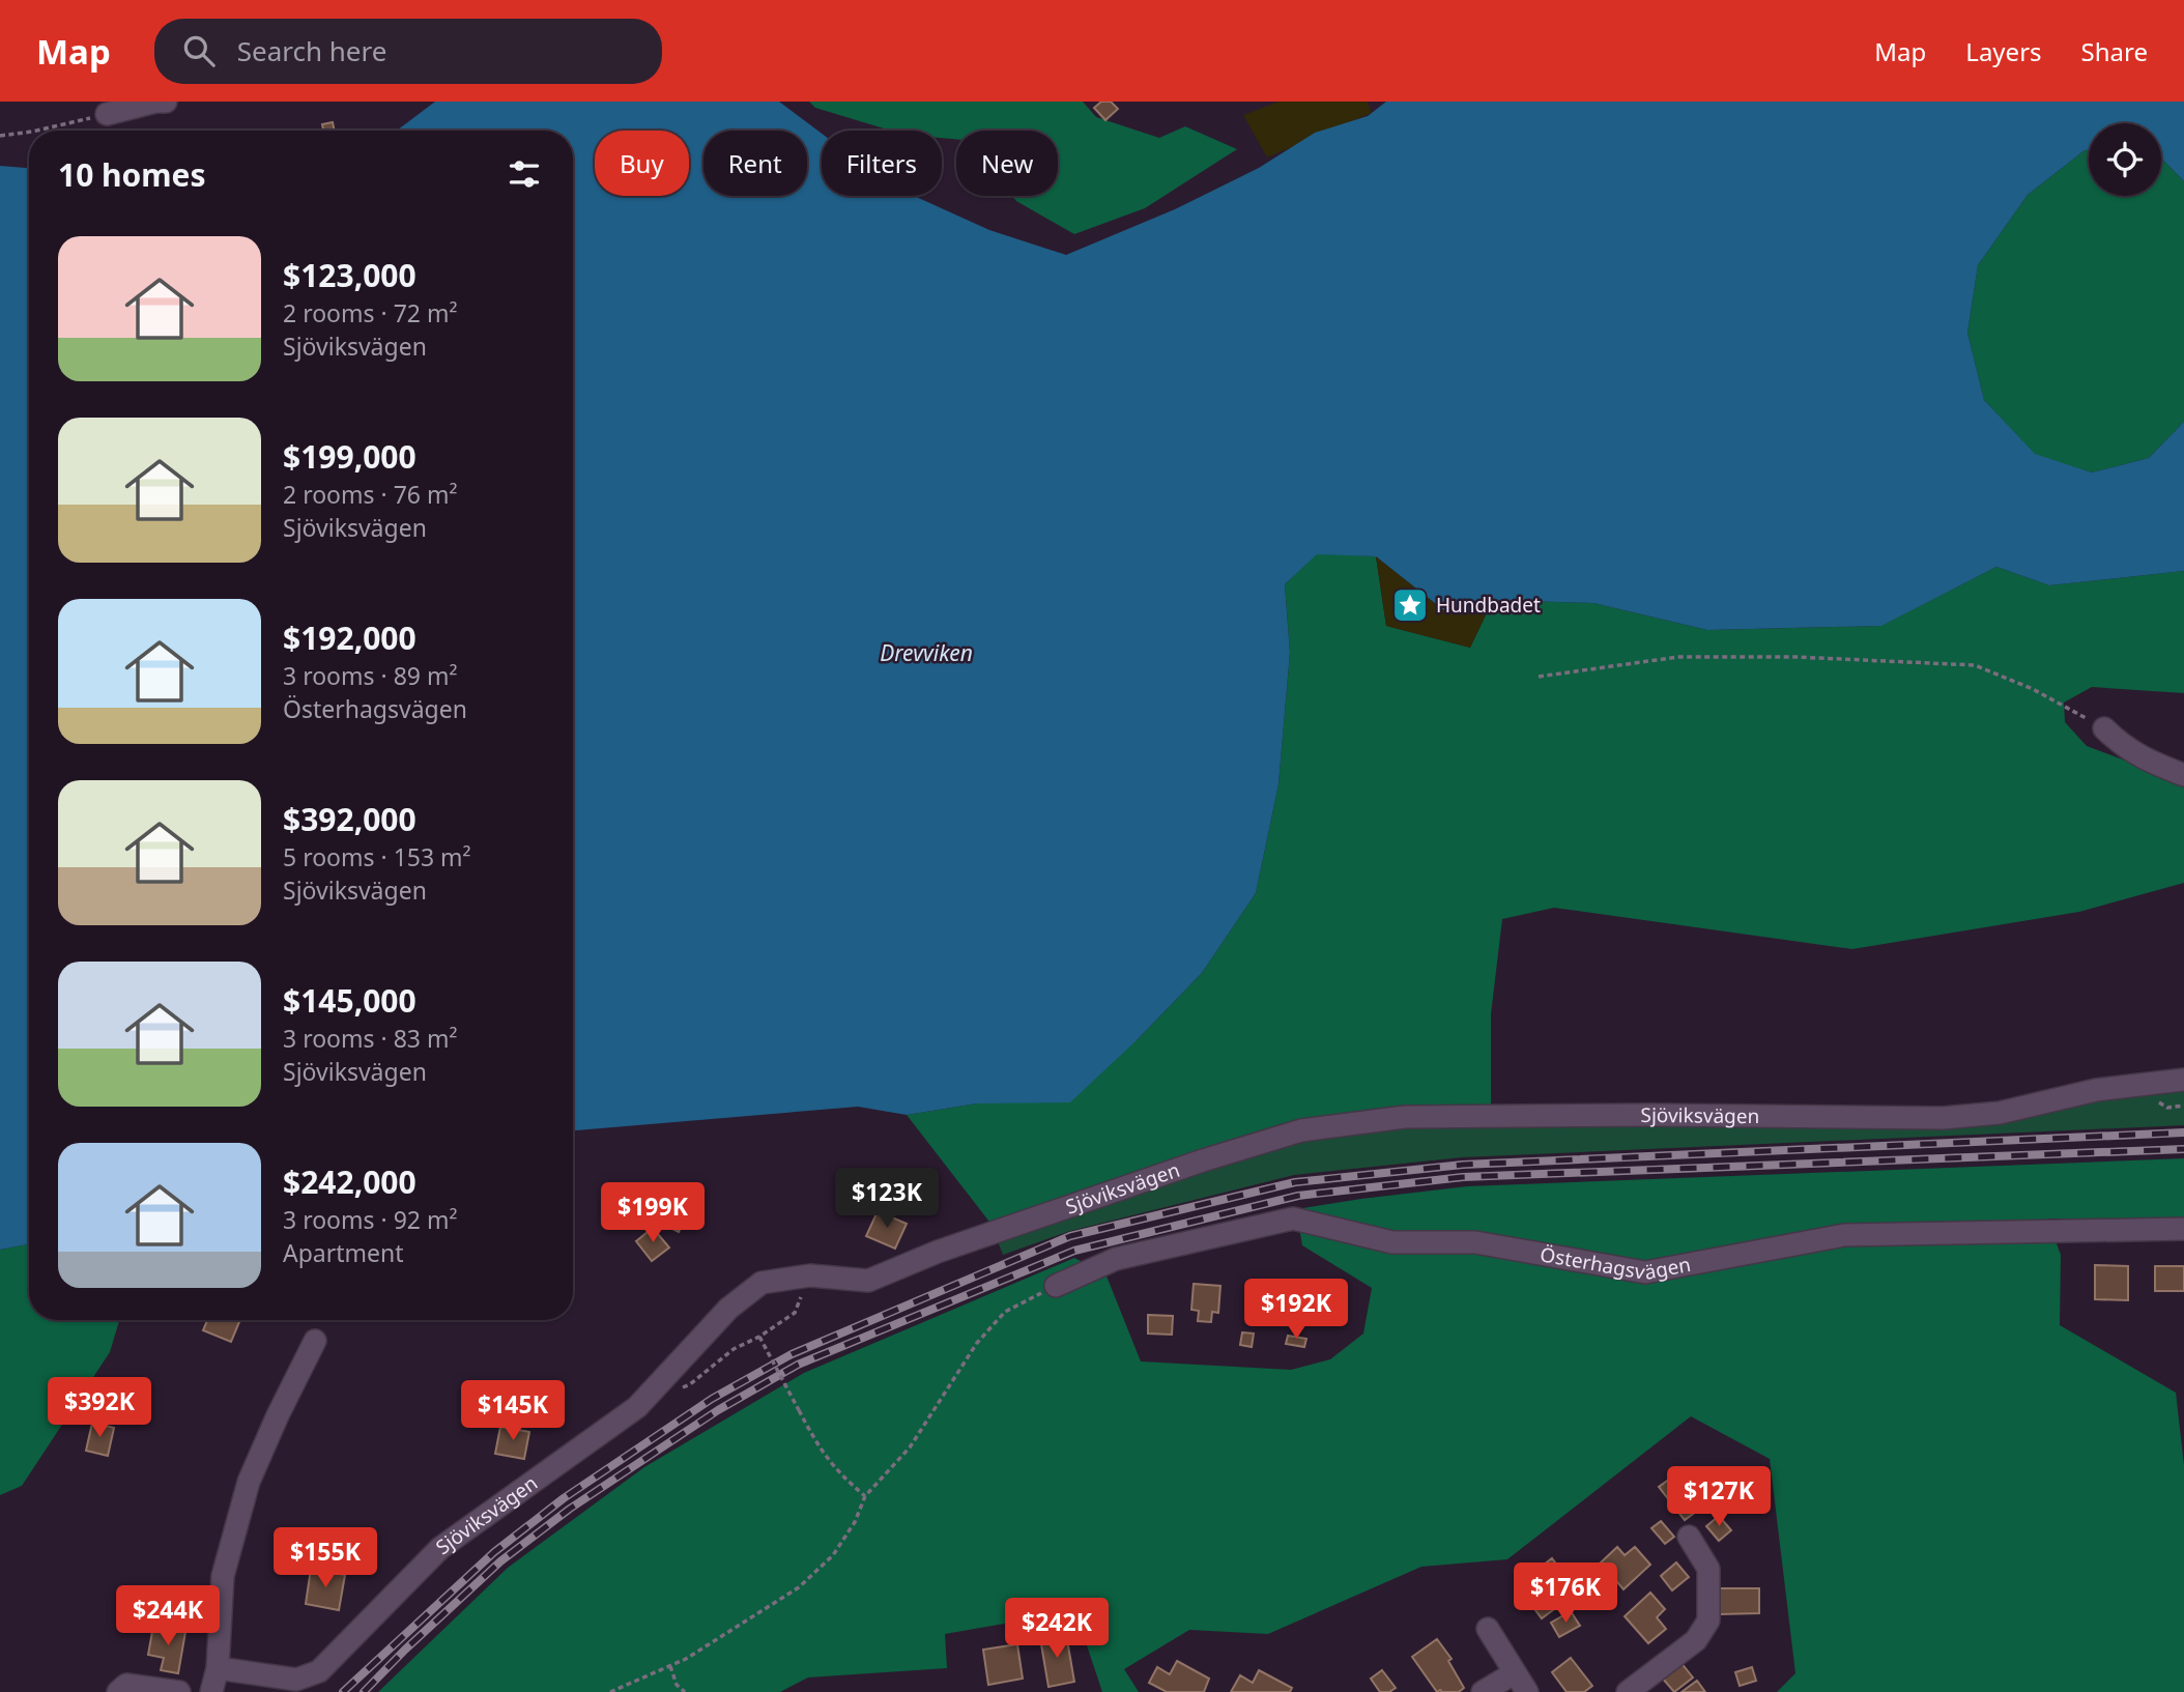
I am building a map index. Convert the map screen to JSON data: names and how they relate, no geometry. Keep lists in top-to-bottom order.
{
  "streets": {
    "street": ["Sjöviksvägen", "Österhagsvägen"]
  },
  "water": ["Drevviken"],
  "places": {
    "place": ["Hundbadet"]
  },
  "page": {
    "header": "Map",
    "search": "Search here",
    "nav": ["Map", "Layers", "Share"],
    "chip": [
      "Buy",
      "Rent",
      "Filters",
      "New"
    ],
    "heading": "10 homes",
    "list": [
      {
        "name": "$123,000",
        "note": "2 rooms · 72 m² · Sjöviksvägen"
      },
      {
        "name": "$199,000",
        "note": "2 rooms · 76 m² · Sjöviksvägen"
      },
      {
        "name": "$192,000",
        "note": "3 rooms · 89 m² · Österhagsvägen"
      },
      {
        "name": "$392,000",
        "note": "5 rooms · 153 m² · Sjöviksvägen"
      },
      {
        "name": "$145,000",
        "note": "3 rooms · 83 m² · Sjöviksvägen"
      },
      {
        "name": "$242,000",
        "note": "3 rooms · 92 m² · Apartment"
      }
    ],
    "price": [
      "$123K",
      "$199K",
      "$192K",
      "$392K",
      "$145K",
      "$127K",
      "$155K",
      "$176K",
      "$244K",
      "$242K"
    ]
  }
}
